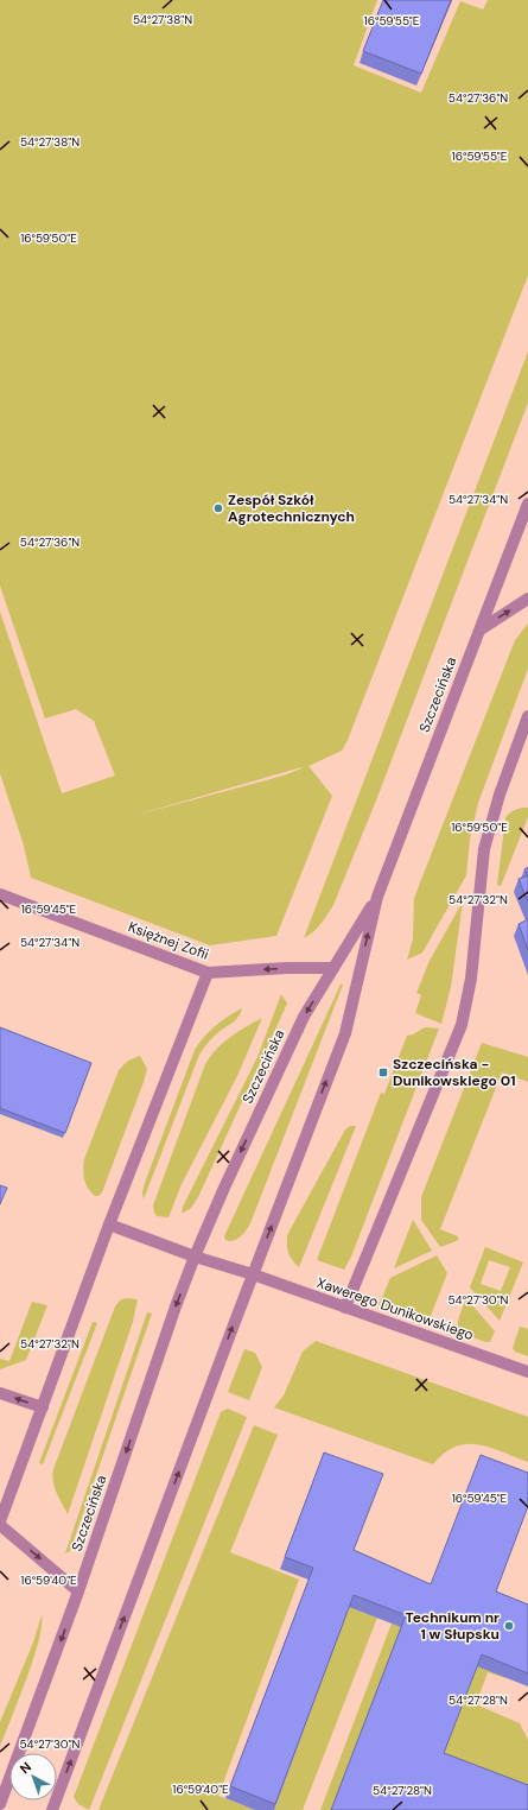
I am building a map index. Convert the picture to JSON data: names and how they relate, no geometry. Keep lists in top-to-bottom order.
{
  "streets": {
    "street": ["Szczecińska", "Księżnej Zofii", "Xawerego Dunikowskiego"]
  },
  "crossings": [
    ["Szczecińska", "Księżnej Zofii"],
    ["Szczecińska", "Xawerego Dunikowskiego"]
  ],
  "one_way": ["Księżnej Zofii"],
  "places": {
    "other": ["Zespół Szkół Agrotechnicznych", "Technikum nr 1 w Słupsku"],
    "transit": ["Szczecińska - Dunikowskiego 01"]
  },
  "north": "top left",
  "coordinates": [
    "54°27'38\"N",
    "16°59'55\"E",
    "54°27'36\"N",
    "16°59'50\"E",
    "54°27'34\"N",
    "54°27'32\"N",
    "16°59'45\"E",
    "54°27'30\"N",
    "16°59'40\"E",
    "54°27'28\"N"
  ]
}
